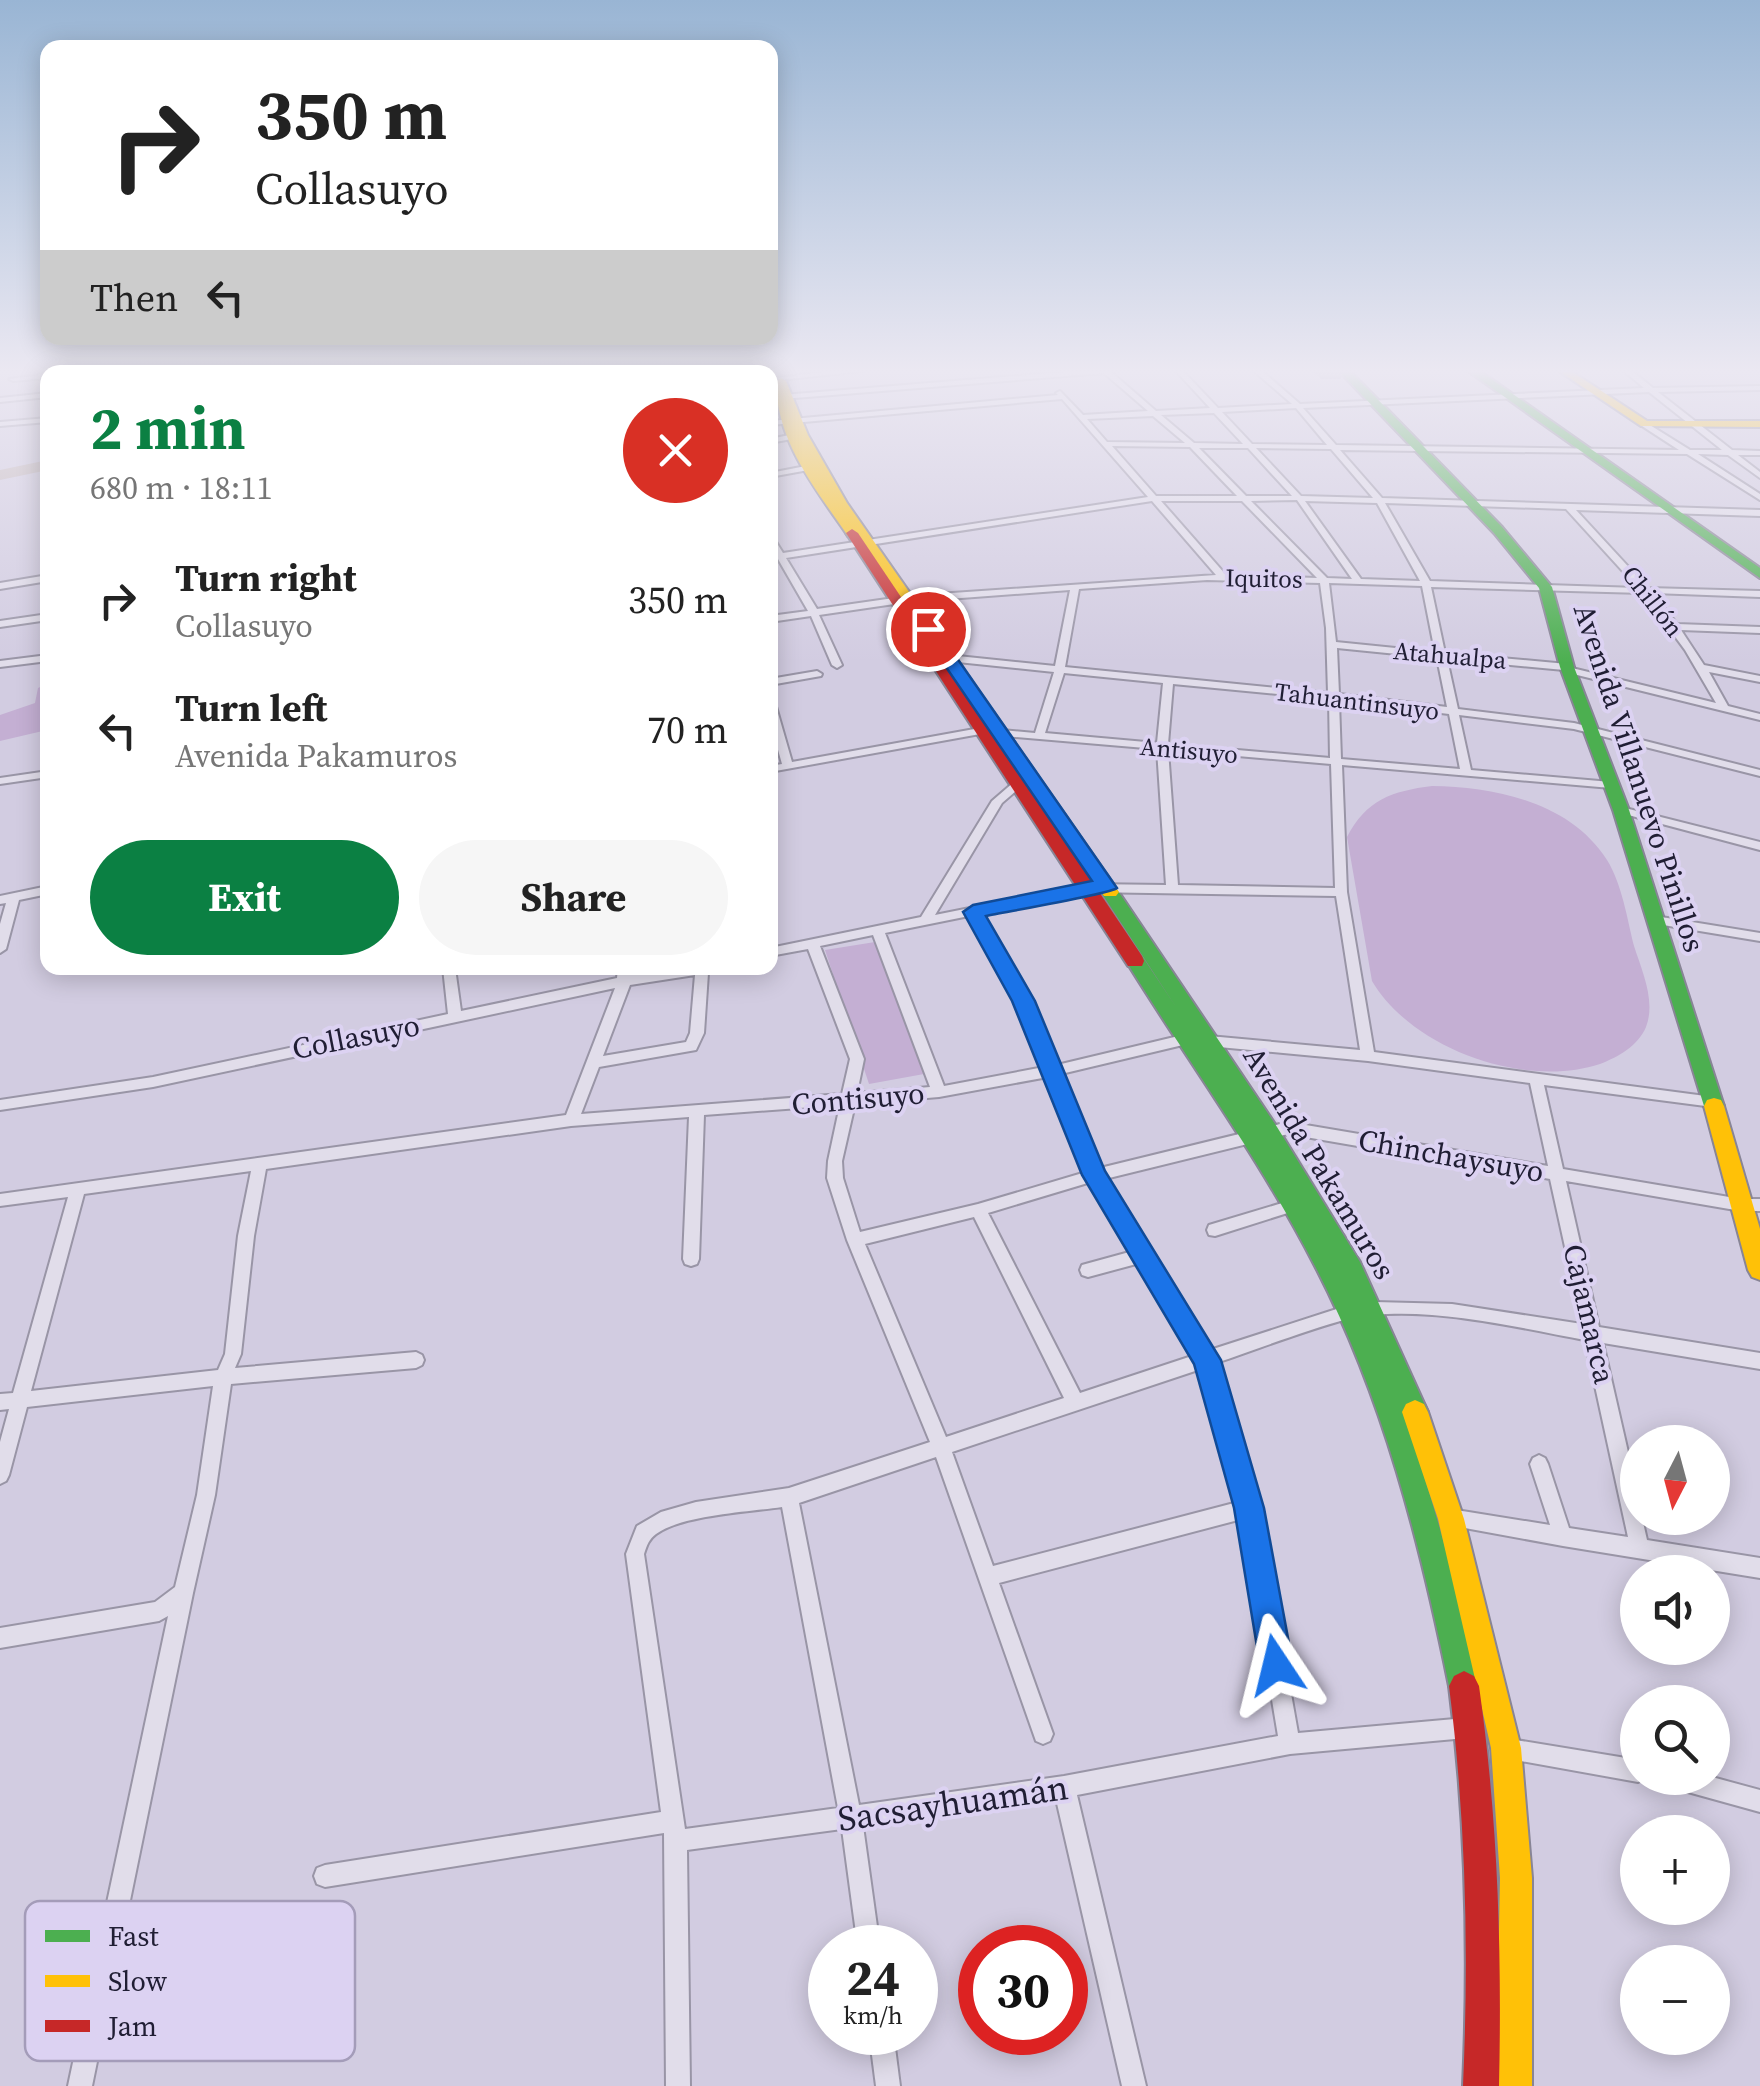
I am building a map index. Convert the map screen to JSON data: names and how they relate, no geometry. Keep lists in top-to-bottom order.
{
  "streets": {
    "main road": ["Avenida Villanuevo Pinillos", "Avenida Pakamuros"],
    "street": [
      "Iquitos",
      "Chillón",
      "Atahualpa",
      "Tahuantinsuyo",
      "Antisuyo",
      "Collasuyo",
      "Contisuyo",
      "Chinchaysuyo",
      "Cajamarca",
      "Sacsayhuamán"
    ]
  },
  "crossings": [
    ["Iquitos", "Chillón"],
    ["Iquitos", "Avenida Villanuevo Pinillos"],
    ["Iquitos", "Avenida Pakamuros"],
    ["Chillón", "Atahualpa"],
    ["Atahualpa", "Avenida Villanuevo Pinillos"],
    ["Tahuantinsuyo", "Avenida Villanuevo Pinillos"],
    ["Tahuantinsuyo", "Avenida Pakamuros"],
    ["Antisuyo", "Avenida Villanuevo Pinillos"],
    ["Antisuyo", "Avenida Pakamuros"],
    ["Avenida Villanuevo Pinillos", "Contisuyo"],
    ["Avenida Villanuevo Pinillos", "Chinchaysuyo"],
    ["Contisuyo", "Avenida Pakamuros"],
    ["Contisuyo", "Cajamarca"],
    ["Chinchaysuyo", "Avenida Pakamuros"],
    ["Chinchaysuyo", "Cajamarca"],
    ["Avenida Pakamuros", "Sacsayhuamán"]
  ],
  "legend": ["Fast", "Slow", "Jam"],
  "north": "bottom",
  "page": {
    "turn": ["350 m", "Collasuyo"],
    "then": "Then",
    "heading": ["2 min", "680 m · 18:11"],
    "list": [
      {
        "name": "Turn right",
        "note": "Collasuyo",
        "value": "350 m"
      },
      {
        "name": "Turn left",
        "note": "Avenida Pakamuros",
        "value": "70 m"
      }
    ],
    "buttons": ["Exit", "Share"],
    "map_buttons": ["+", "−"],
    "speed": "24 km/h",
    "limit": "30"
  }
}
